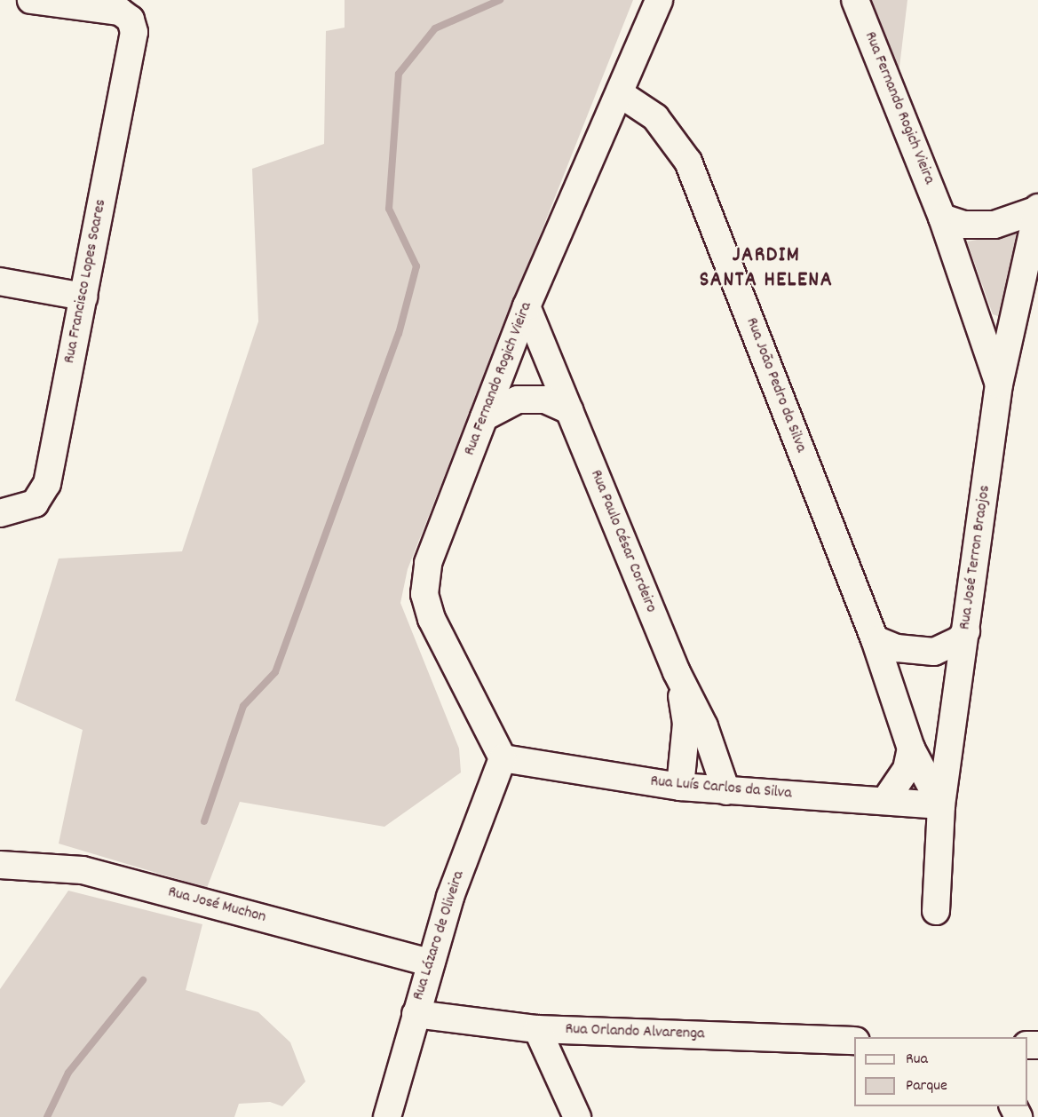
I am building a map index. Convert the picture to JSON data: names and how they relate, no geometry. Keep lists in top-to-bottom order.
{
  "streets": {
    "street": [
      "Rua Fernando Rogich Vieira",
      "Rua Francisco Lopes Soares",
      "Rua João Pedro da Silva",
      "Rua Paulo César Cordeiro",
      "Rua José Terron Braojos",
      "Rua Luís Carlos da Silva",
      "Rua José Muchon",
      "Rua Lázaro de Oliveira",
      "Rua Orlando Alvarenga"
    ]
  },
  "crossings": [
    ["Rua Fernando Rogich Vieira", "Rua João Pedro da Silva"],
    ["Rua Fernando Rogich Vieira", "Rua Paulo César Cordeiro"],
    ["Rua Fernando Rogich Vieira", "Rua José Terron Braojos"],
    ["Rua Fernando Rogich Vieira", "Rua Luís Carlos da Silva"],
    ["Rua Fernando Rogich Vieira", "Rua Lázaro de Oliveira"],
    ["Rua João Pedro da Silva", "Rua José Terron Braojos"],
    ["Rua João Pedro da Silva", "Rua Luís Carlos da Silva"],
    ["Rua Paulo César Cordeiro", "Rua Luís Carlos da Silva"],
    ["Rua José Terron Braojos", "Rua Luís Carlos da Silva"],
    ["Rua Luís Carlos da Silva", "Rua Lázaro de Oliveira"],
    ["Rua José Muchon", "Rua Lázaro de Oliveira"],
    ["Rua Lázaro de Oliveira", "Rua Orlando Alvarenga"]
  ],
  "districts": ["JARDIM SANTA HELENA"],
  "legend": ["Rua", "Parque"]
}
